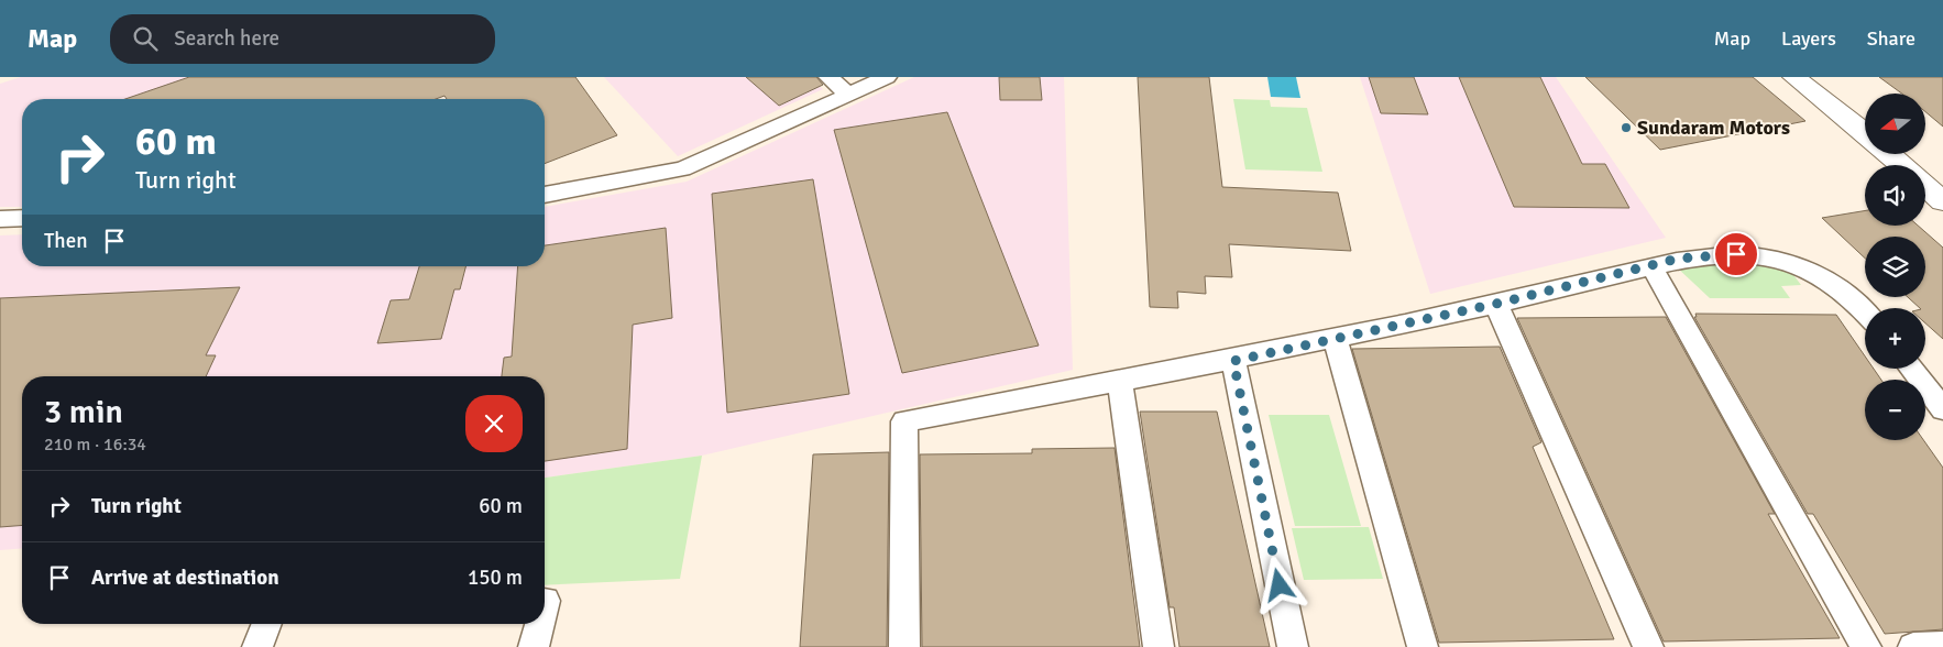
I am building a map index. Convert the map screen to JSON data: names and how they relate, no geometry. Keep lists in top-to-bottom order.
{
  "places": ["Sundaram Motors"],
  "north": "left",
  "page": {
    "header": "Map",
    "search": "Search here",
    "nav": ["Map", "Layers", "Share"],
    "map_buttons": ["+", "−"],
    "turn": ["60 m", "Turn right"],
    "then": "Then",
    "heading": ["3 min", "210 m · 16:34"],
    "list": [
      {
        "name": "Turn right",
        "value": "60 m"
      },
      {
        "name": "Arrive at destination",
        "value": "150 m"
      }
    ]
  }
}
